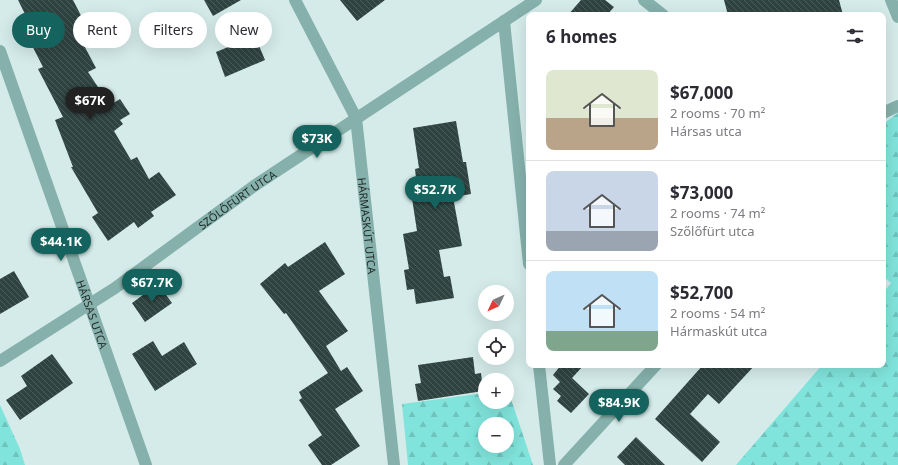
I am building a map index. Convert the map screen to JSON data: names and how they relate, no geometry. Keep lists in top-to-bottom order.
{
  "streets": {
    "street": ["SZŐLŐFÜRT UTCA", "HÁRMASKÚT UTCA", "HÁRSAS UTCA"]
  },
  "crossings": [
    ["SZŐLŐFÜRT UTCA", "HÁRMASKÚT UTCA"],
    ["SZŐLŐFÜRT UTCA", "HÁRSAS UTCA"]
  ],
  "north": "bottom left",
  "page": {
    "chip": [
      "Buy",
      "Rent",
      "Filters",
      "New"
    ],
    "heading": "6 homes",
    "list": [
      {
        "name": "$67,000",
        "note": "2 rooms · 70 m² · Hársas utca"
      },
      {
        "name": "$73,000",
        "note": "2 rooms · 74 m² · Szőlőfürt utca"
      },
      {
        "name": "$52,700",
        "note": "2 rooms · 54 m² · Hármaskút utca"
      }
    ],
    "price": [
      "$67K",
      "$73K",
      "$52.7K",
      "$44.1K",
      "$67.7K",
      "$84.9K"
    ],
    "map_buttons": ["+", "−"]
  }
}
